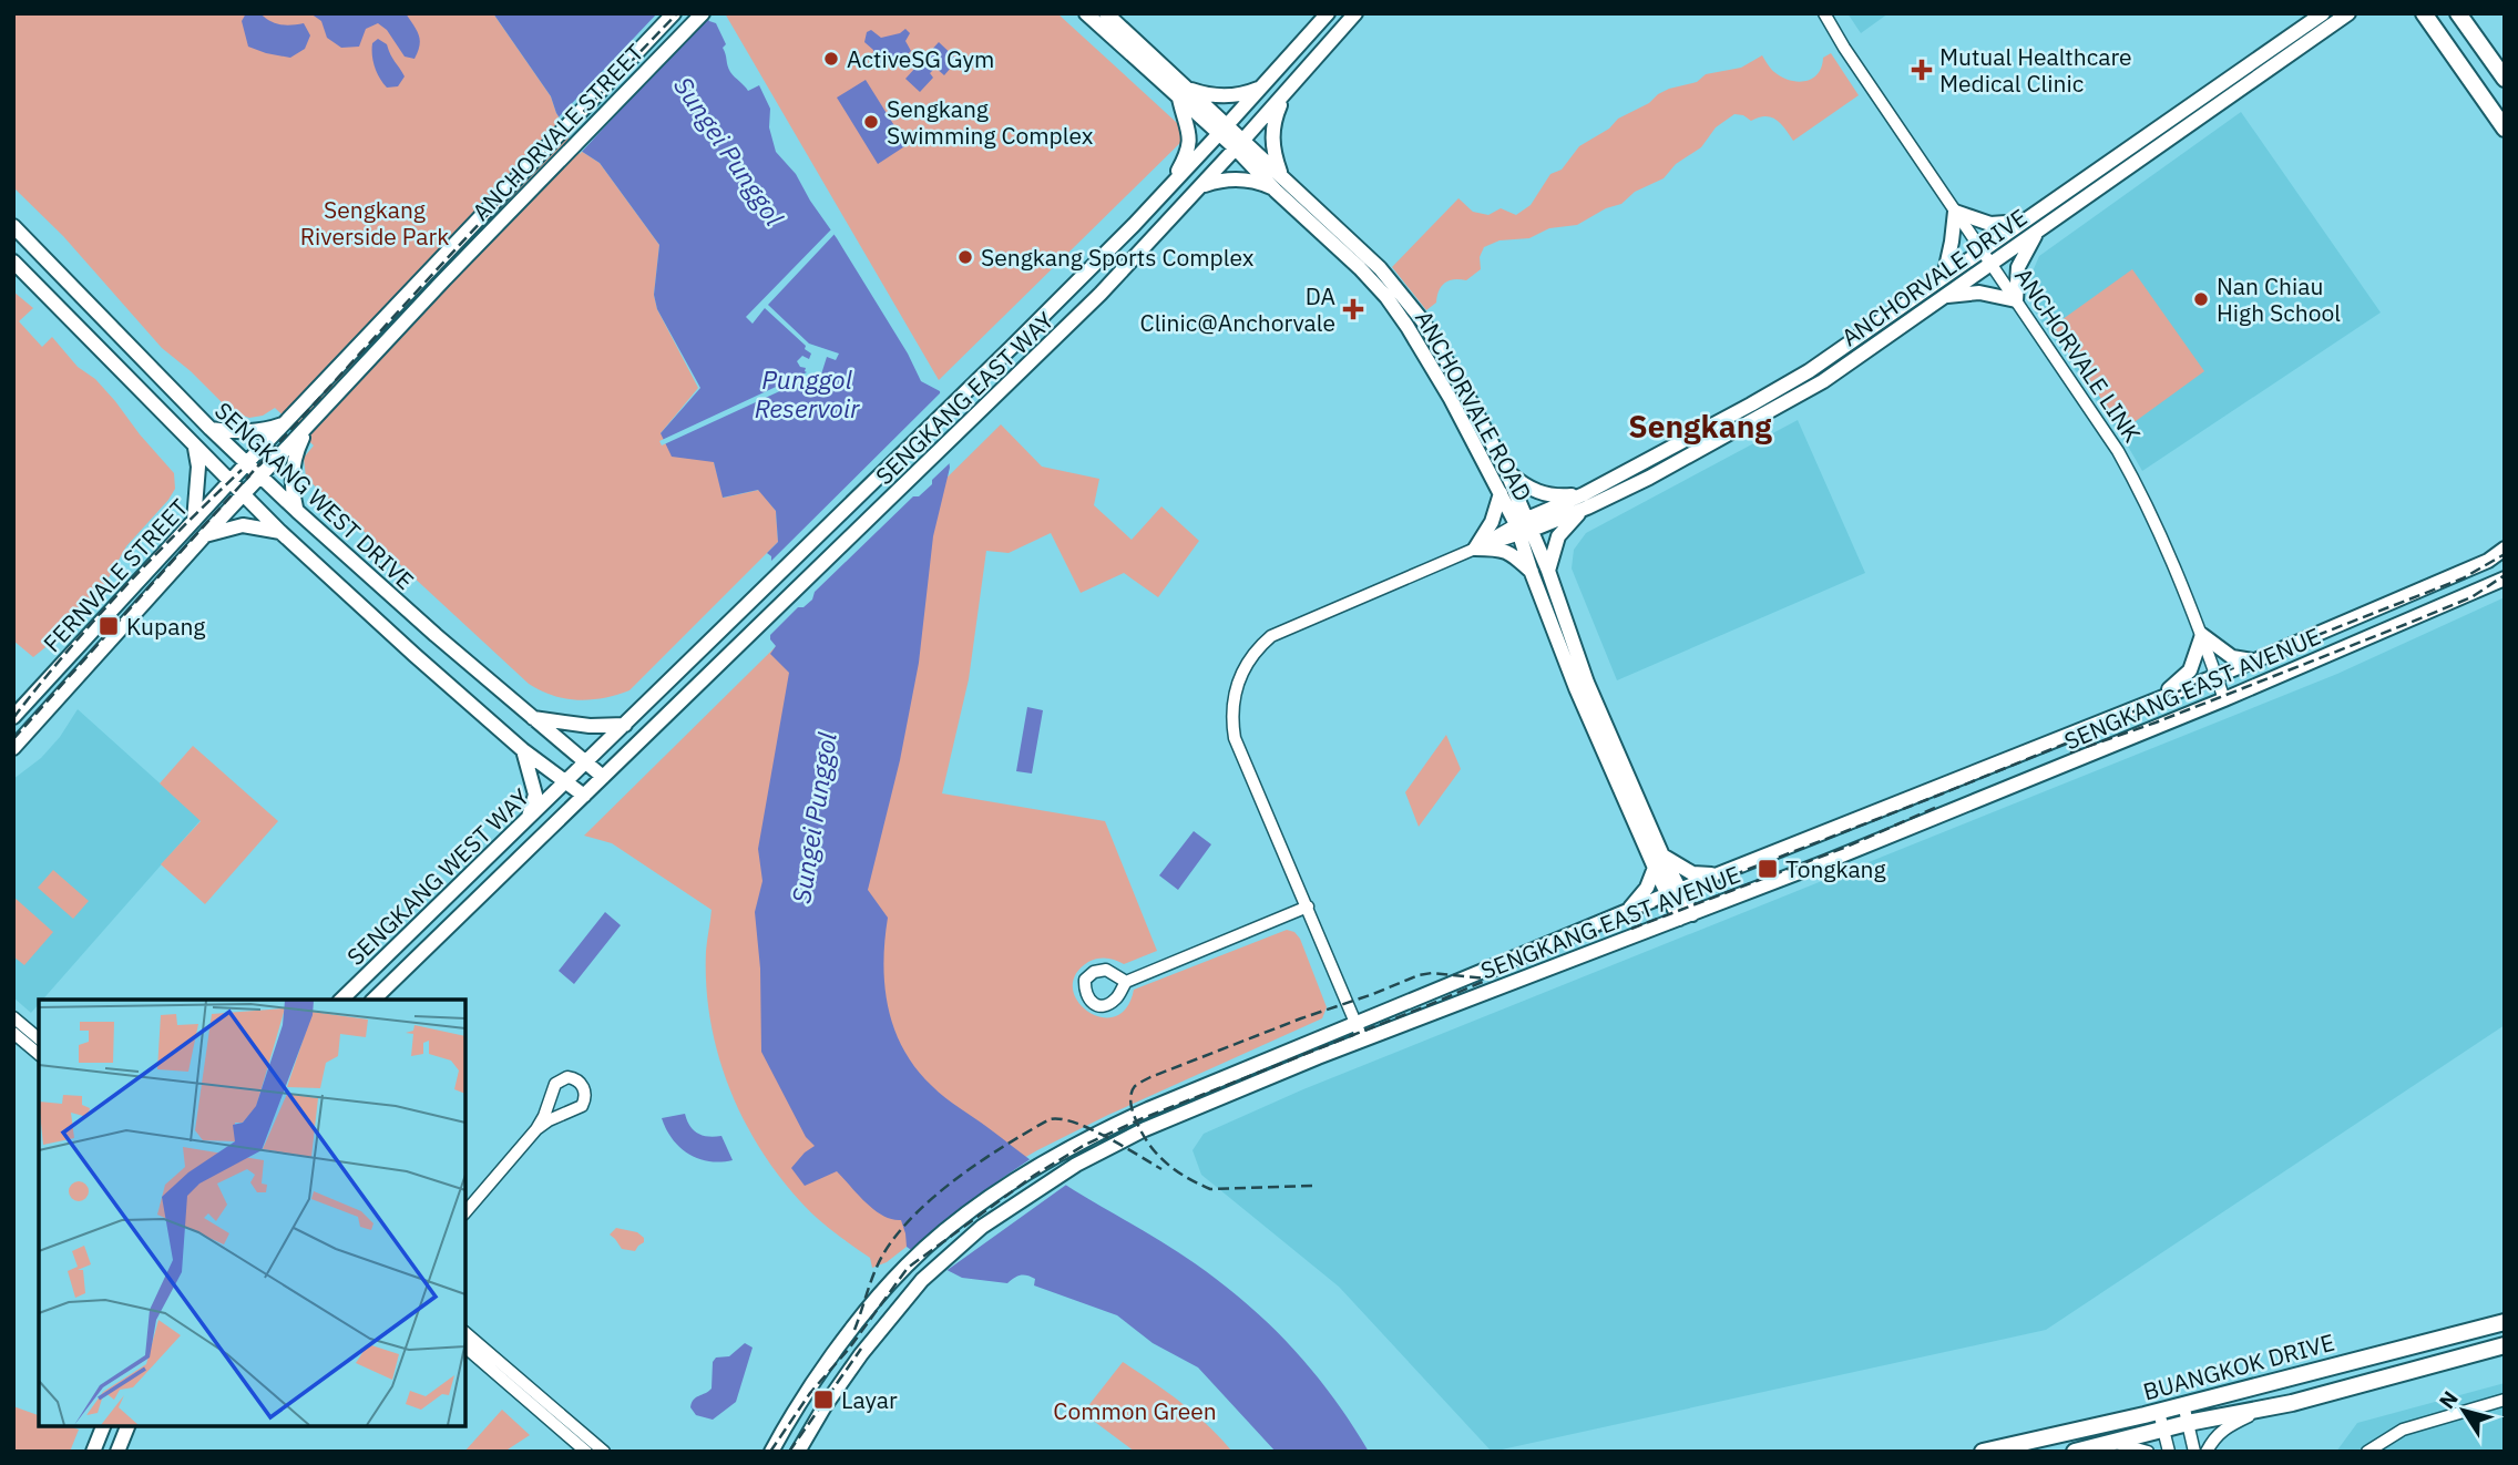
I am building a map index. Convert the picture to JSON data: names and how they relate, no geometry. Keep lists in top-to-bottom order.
{
  "streets": {
    "main road": [
      "ANCHORVALE STREET",
      "ANCHORVALE DRIVE",
      "SENGKANG EAST WAY",
      "ANCHORVALE ROAD",
      "SENGKANG WEST DRIVE",
      "FERNVALE STREET",
      "SENGKANG EAST AVENUE",
      "SENGKANG WEST WAY",
      "BUANGKOK DRIVE"
    ],
    "street": ["ANCHORVALE LINK"]
  },
  "crossings": [
    ["ANCHORVALE STREET", "SENGKANG WEST DRIVE"],
    ["ANCHORVALE STREET", "FERNVALE STREET"],
    ["ANCHORVALE DRIVE", "ANCHORVALE LINK"],
    ["ANCHORVALE DRIVE", "ANCHORVALE ROAD"],
    ["ANCHORVALE LINK", "SENGKANG EAST AVENUE"],
    ["SENGKANG EAST WAY", "ANCHORVALE ROAD"],
    ["SENGKANG EAST WAY", "SENGKANG WEST DRIVE"],
    ["SENGKANG EAST WAY", "SENGKANG WEST WAY"],
    ["ANCHORVALE ROAD", "SENGKANG EAST AVENUE"],
    ["SENGKANG WEST DRIVE", "FERNVALE STREET"],
    ["SENGKANG WEST DRIVE", "SENGKANG WEST WAY"]
  ],
  "districts": ["Sengkang"],
  "water": ["Sungei Punggol", "Punggol Reservoir"],
  "parks": ["Sengkang Riverside Park", "Common Green"],
  "places": {
    "other": [
      "ActiveSG Gym",
      "Sengkang Swimming Complex",
      "Sengkang Sports Complex",
      "Nan Chiau High School"
    ],
    "health": ["Mutual Healthcare Medical Clinic", "DA Clinic@Anchorvale"],
    "transit": ["Kupang", "Tongkang", "Layar"]
  },
  "north": "top left"
}
